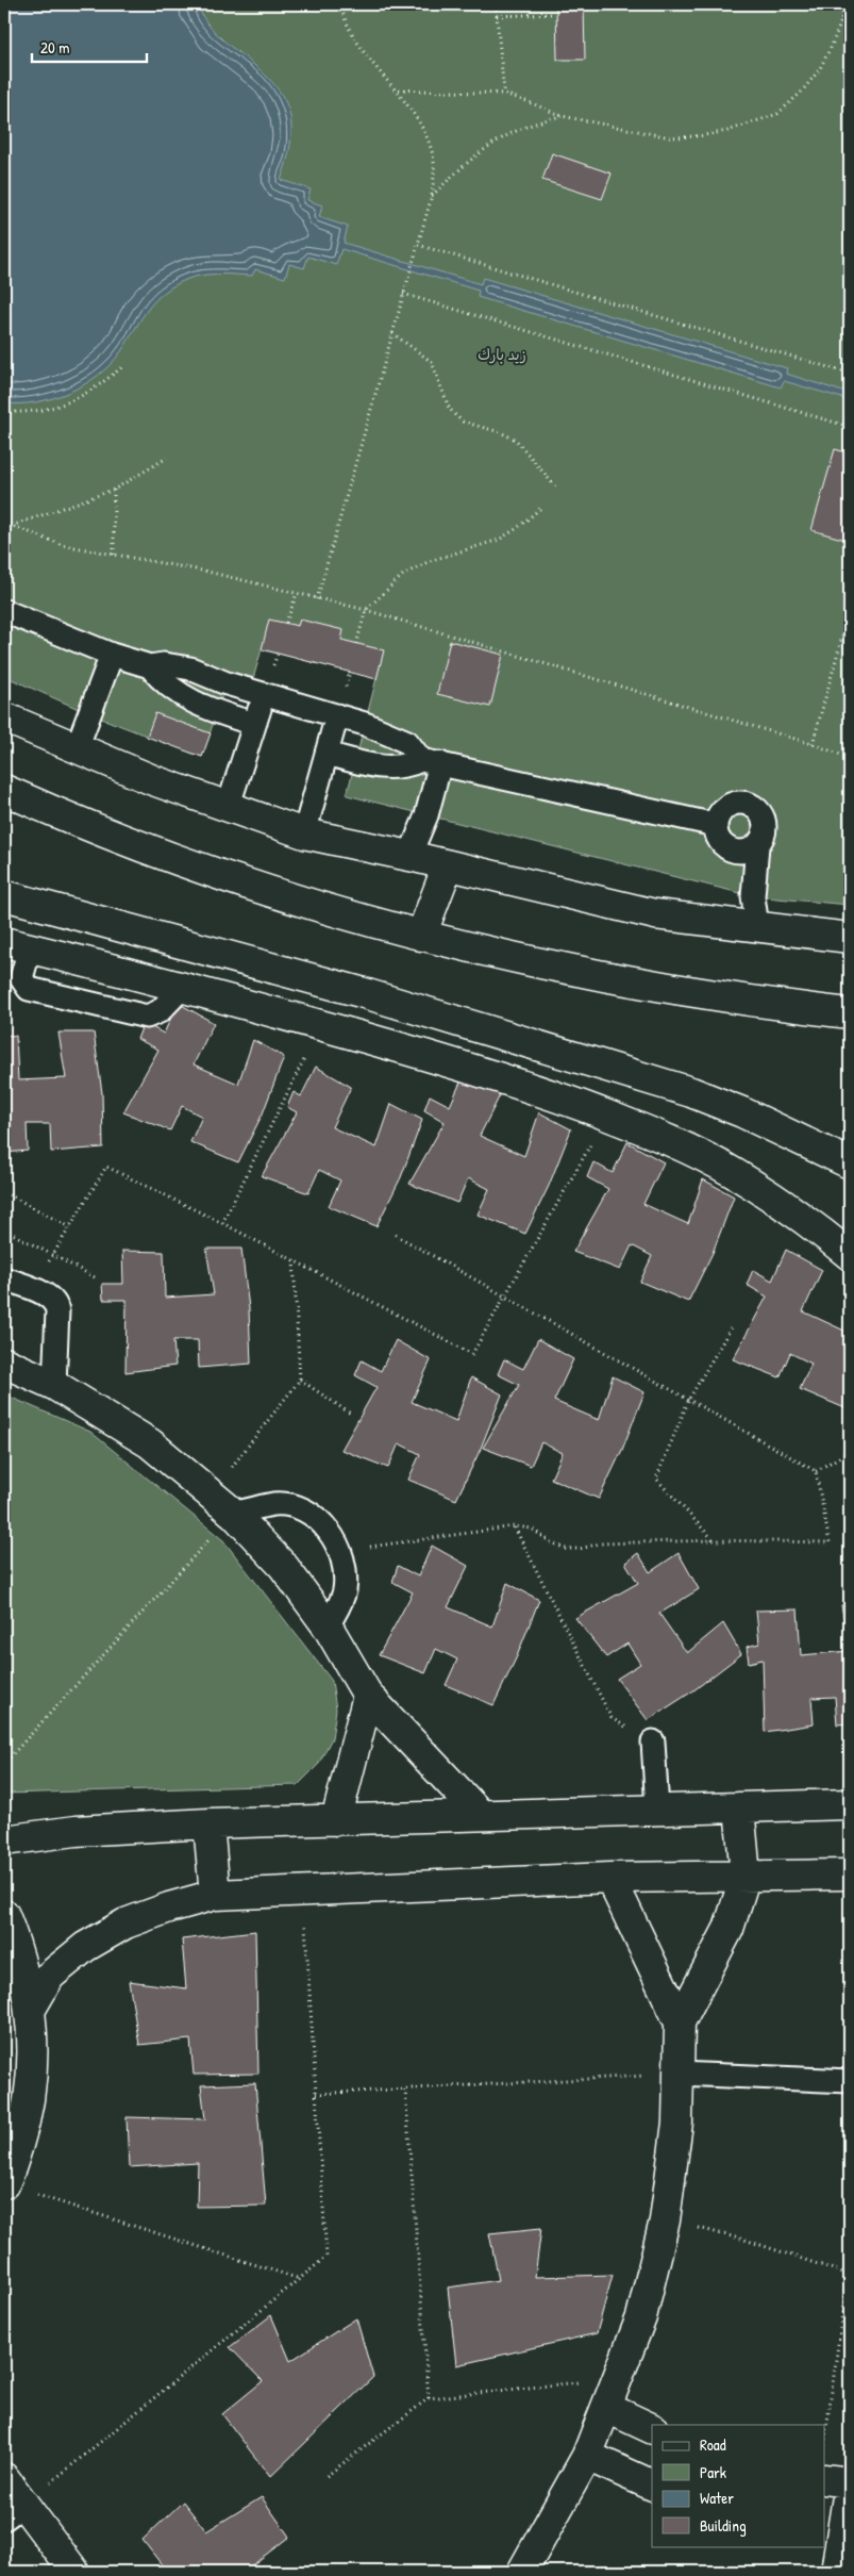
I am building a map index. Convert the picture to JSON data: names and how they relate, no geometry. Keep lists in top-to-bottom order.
{
  "parks": ["زيد بارك"],
  "legend": [
    "Road",
    "Park",
    "Water",
    "Building"
  ],
  "scale_bar": "20 m"
}
